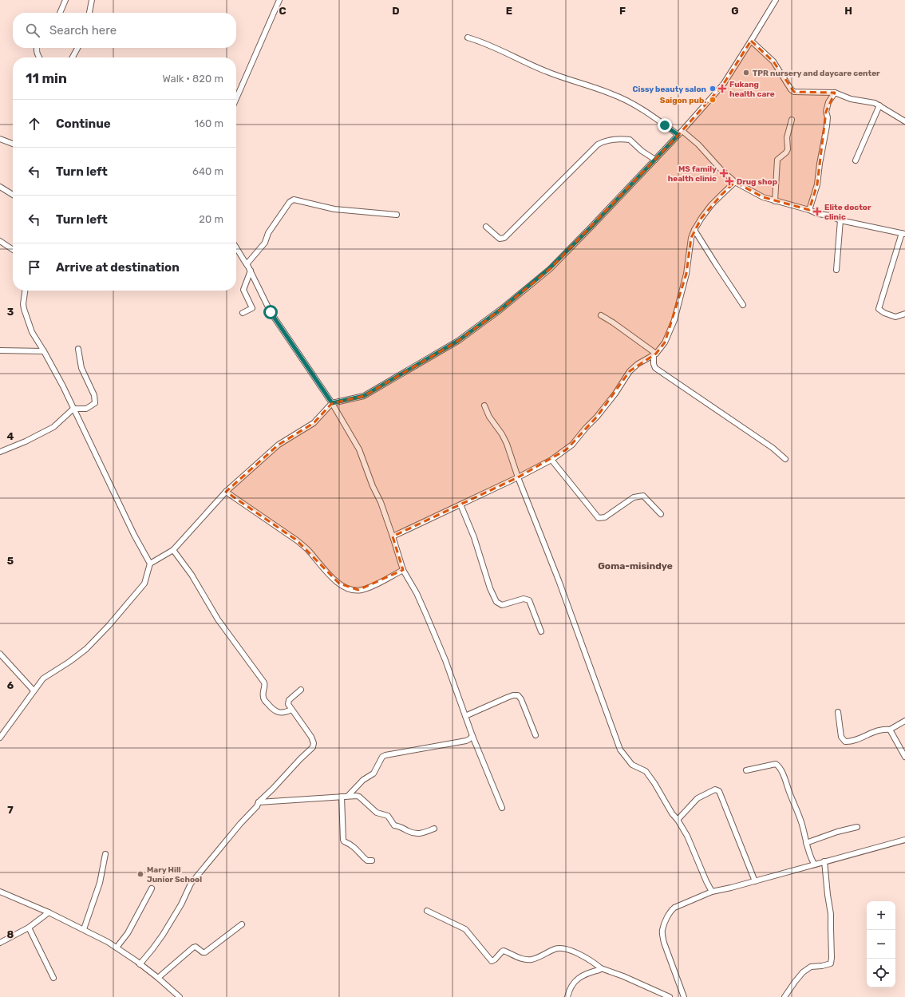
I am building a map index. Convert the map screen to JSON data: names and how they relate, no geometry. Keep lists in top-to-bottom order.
{
  "districts": ["Goma-misindye"],
  "places": {
    "other": [
      "TPR nursery and daycare center",
      "Cissy beauty salon",
      "Saigon pub.",
      "Mary Hill Junior School"
    ],
    "health": [
      "Fukang health care",
      "MS family health clinic",
      "Drug shop",
      "Elite doctor clinic"
    ]
  },
  "page": {
    "search": "Search here",
    "heading": ["11 min", "Walk · 820 m"],
    "list": [
      ["Continue", "160 m"],
      ["Turn left", "640 m"],
      ["Turn left", "20 m"],
      "Arrive at destination"
    ],
    "map_buttons": ["+", "−"]
  },
  "grid": {
    "columns": [
      "C",
      "D",
      "E",
      "F",
      "G",
      "H"
    ],
    "rows": [
      "3",
      "4",
      "5",
      "6",
      "7",
      "8"
    ]
  }
}
